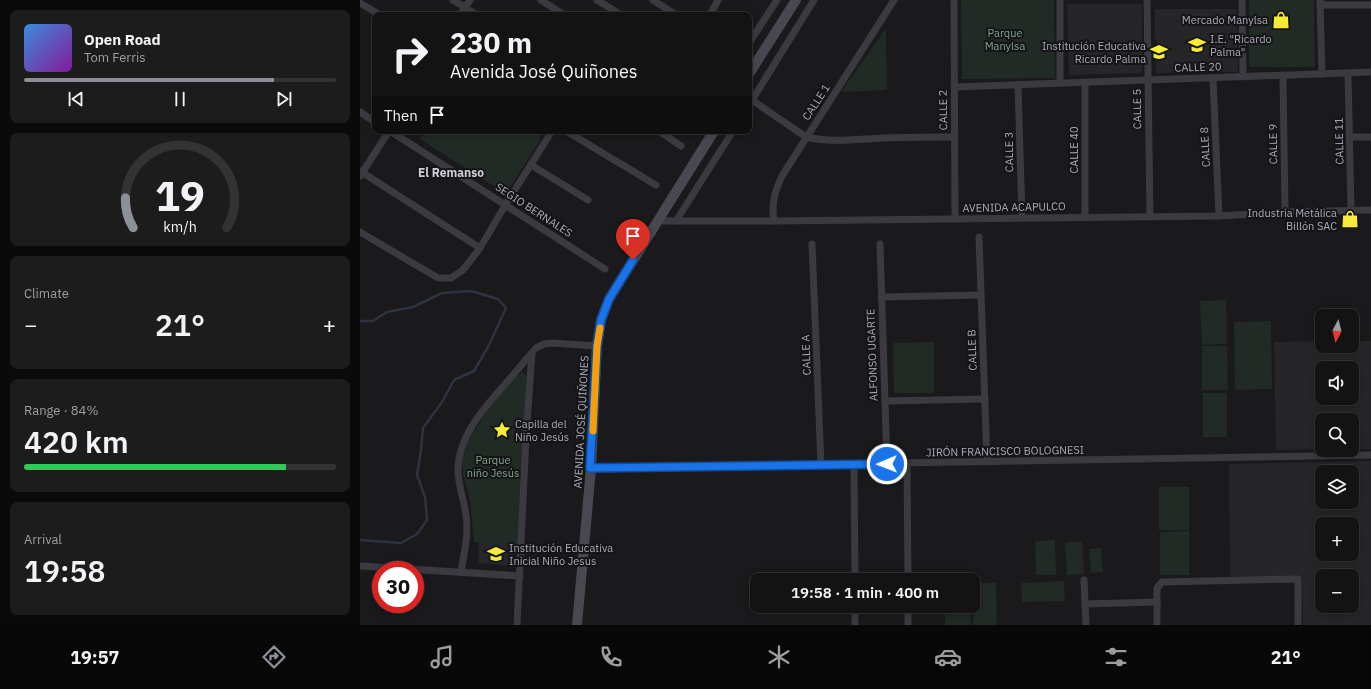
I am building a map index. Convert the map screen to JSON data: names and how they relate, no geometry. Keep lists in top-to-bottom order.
{
  "streets": {
    "street": [
      "CALLE 20",
      "CALLE 1",
      "CALLE 5",
      "CALLE 2",
      "CALLE 11",
      "CALLE 9",
      "CALLE 8",
      "CALLE 40",
      "CALLE 3",
      "AVENIDA ACAPULCO",
      "SEGIO BERNALES",
      "CALLE B",
      "CALLE A",
      "ALFONSO UGARTE",
      "AVENIDA JOSÉ QUIÑONES",
      "JIRÓN FRANCISCO BOLOGNESI"
    ]
  },
  "crossings": [
    ["CALLE 20", "CALLE 5"],
    ["CALLE 20", "CALLE 2"],
    ["CALLE 20", "CALLE 11"],
    ["CALLE 20", "CALLE 9"],
    ["CALLE 20", "CALLE 8"],
    ["CALLE 20", "CALLE 40"],
    ["CALLE 20", "CALLE 3"],
    ["CALLE 1", "AVENIDA ACAPULCO"],
    ["CALLE 5", "AVENIDA ACAPULCO"],
    ["CALLE 2", "AVENIDA ACAPULCO"],
    ["CALLE 11", "AVENIDA ACAPULCO"],
    ["CALLE 9", "AVENIDA ACAPULCO"],
    ["CALLE 8", "AVENIDA ACAPULCO"],
    ["CALLE 40", "AVENIDA ACAPULCO"],
    ["CALLE 3", "AVENIDA ACAPULCO"],
    ["AVENIDA ACAPULCO", "AVENIDA JOSÉ QUIÑONES"],
    ["CALLE B", "JIRÓN FRANCISCO BOLOGNESI"],
    ["CALLE A", "JIRÓN FRANCISCO BOLOGNESI"],
    ["ALFONSO UGARTE", "JIRÓN FRANCISCO BOLOGNESI"],
    ["AVENIDA JOSÉ QUIÑONES", "JIRÓN FRANCISCO BOLOGNESI"]
  ],
  "districts": ["El Remanso"],
  "parks": ["Parque Manylsa", "Parque niño Jesús"],
  "places": {
    "shop": ["Mercado Manylsa", "Industria Metálica Billón SAC"],
    "school or university": ["I.E. \"Ricardo Palma\"", "Institución Educativa Ricardo Palma", "Institución Educativa Inicial Niño Jesus"],
    "place": ["Capilla del Niño Jesús"]
  },
  "north": "bottom",
  "page": {
    "turn": ["230 m", "Avenida José Quiñones"],
    "song": ["Open Road", "Tom Ferris"],
    "then": "Then",
    "tile": [
      "Climate",
      ["Range · 84%", "420 km"],
      ["Arrival", "19:58"]
    ],
    "heat": ["−", "21°", "+"],
    "map_buttons": ["+", "−"],
    "limit": "30",
    "trip": "19:58 · 1 min · 400 m",
    "tabs": ["19:57", "21°"],
    "gauge": ["19", "km/h"]
  }
}
